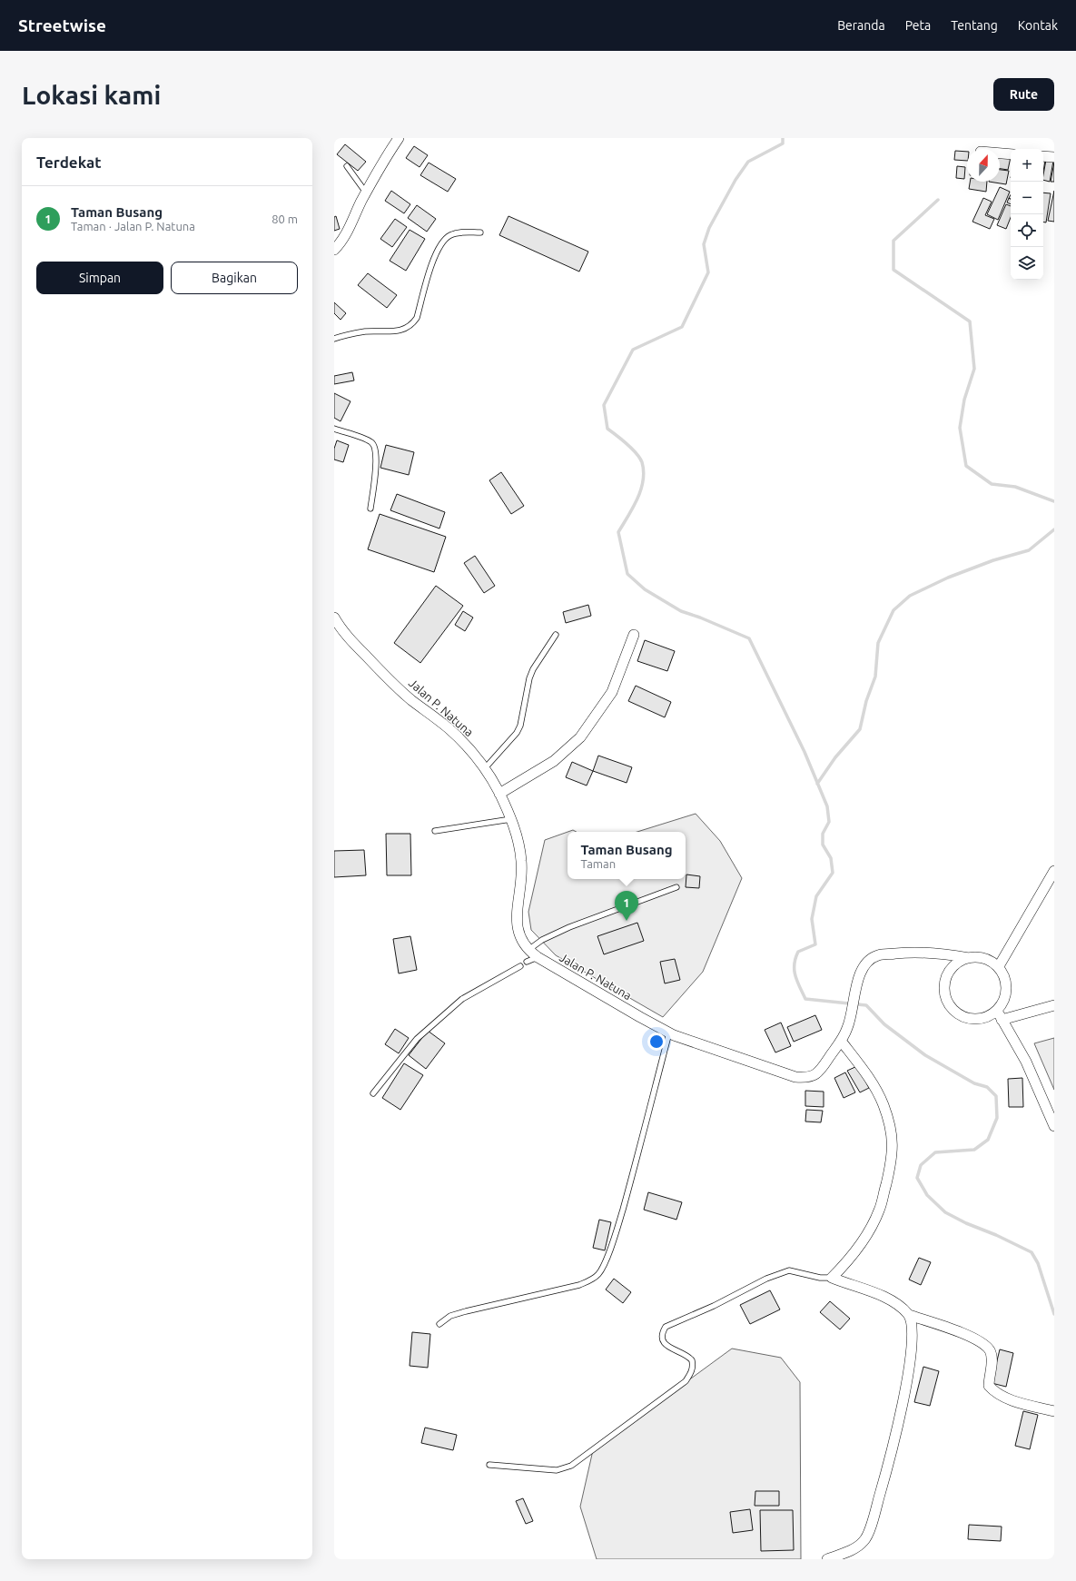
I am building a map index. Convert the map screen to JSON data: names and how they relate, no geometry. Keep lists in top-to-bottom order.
{
  "streets": {
    "street": ["Jalan P. Natuna"]
  },
  "north": "top",
  "page": {
    "header": "Streetwise",
    "nav": [
      "Beranda",
      "Peta",
      "Tentang",
      "Kontak"
    ],
    "buttons": [
      "Rute",
      ["Simpan", "Bagikan"]
    ],
    "title": "Lokasi kami",
    "heading": "Terdekat",
    "map_buttons": ["+", "−"],
    "list": [
      {
        "mark": "1",
        "name": "Taman Busang",
        "note": "Taman · Jalan P. Natuna",
        "value": "80 m"
      }
    ],
    "popup": ["Taman Busang", "Taman"],
    "pins": "1"
  }
}
